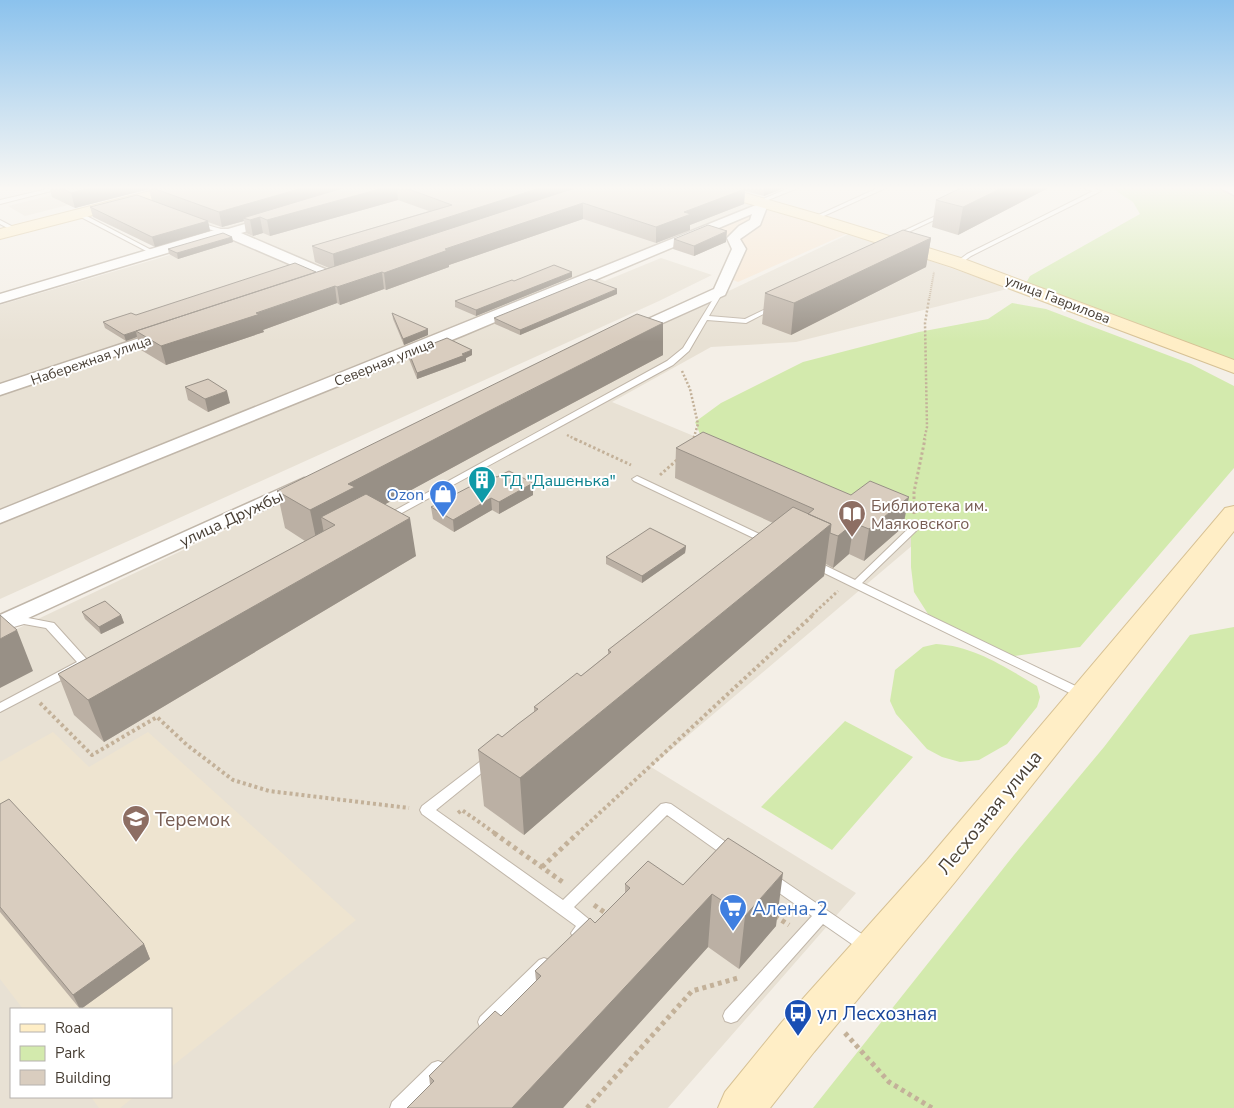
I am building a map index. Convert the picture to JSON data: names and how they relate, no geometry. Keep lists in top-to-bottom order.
{
  "streets": {
    "street": [
      "улица Гаврилова",
      "Набережная улица",
      "Северная улица",
      "улица Дружбы",
      "Лесхозная улица"
    ]
  },
  "places": {
    "building": ["ТД \"Дашенька\""],
    "shop": ["Ozon"],
    "library": ["Библиотека им. Маяковского"],
    "school or university": ["Теремок"],
    "supermarket": ["Алена-2"],
    "bus stop": ["ул Лесхозная"]
  },
  "legend": ["Road", "Park", "Building"]
}
